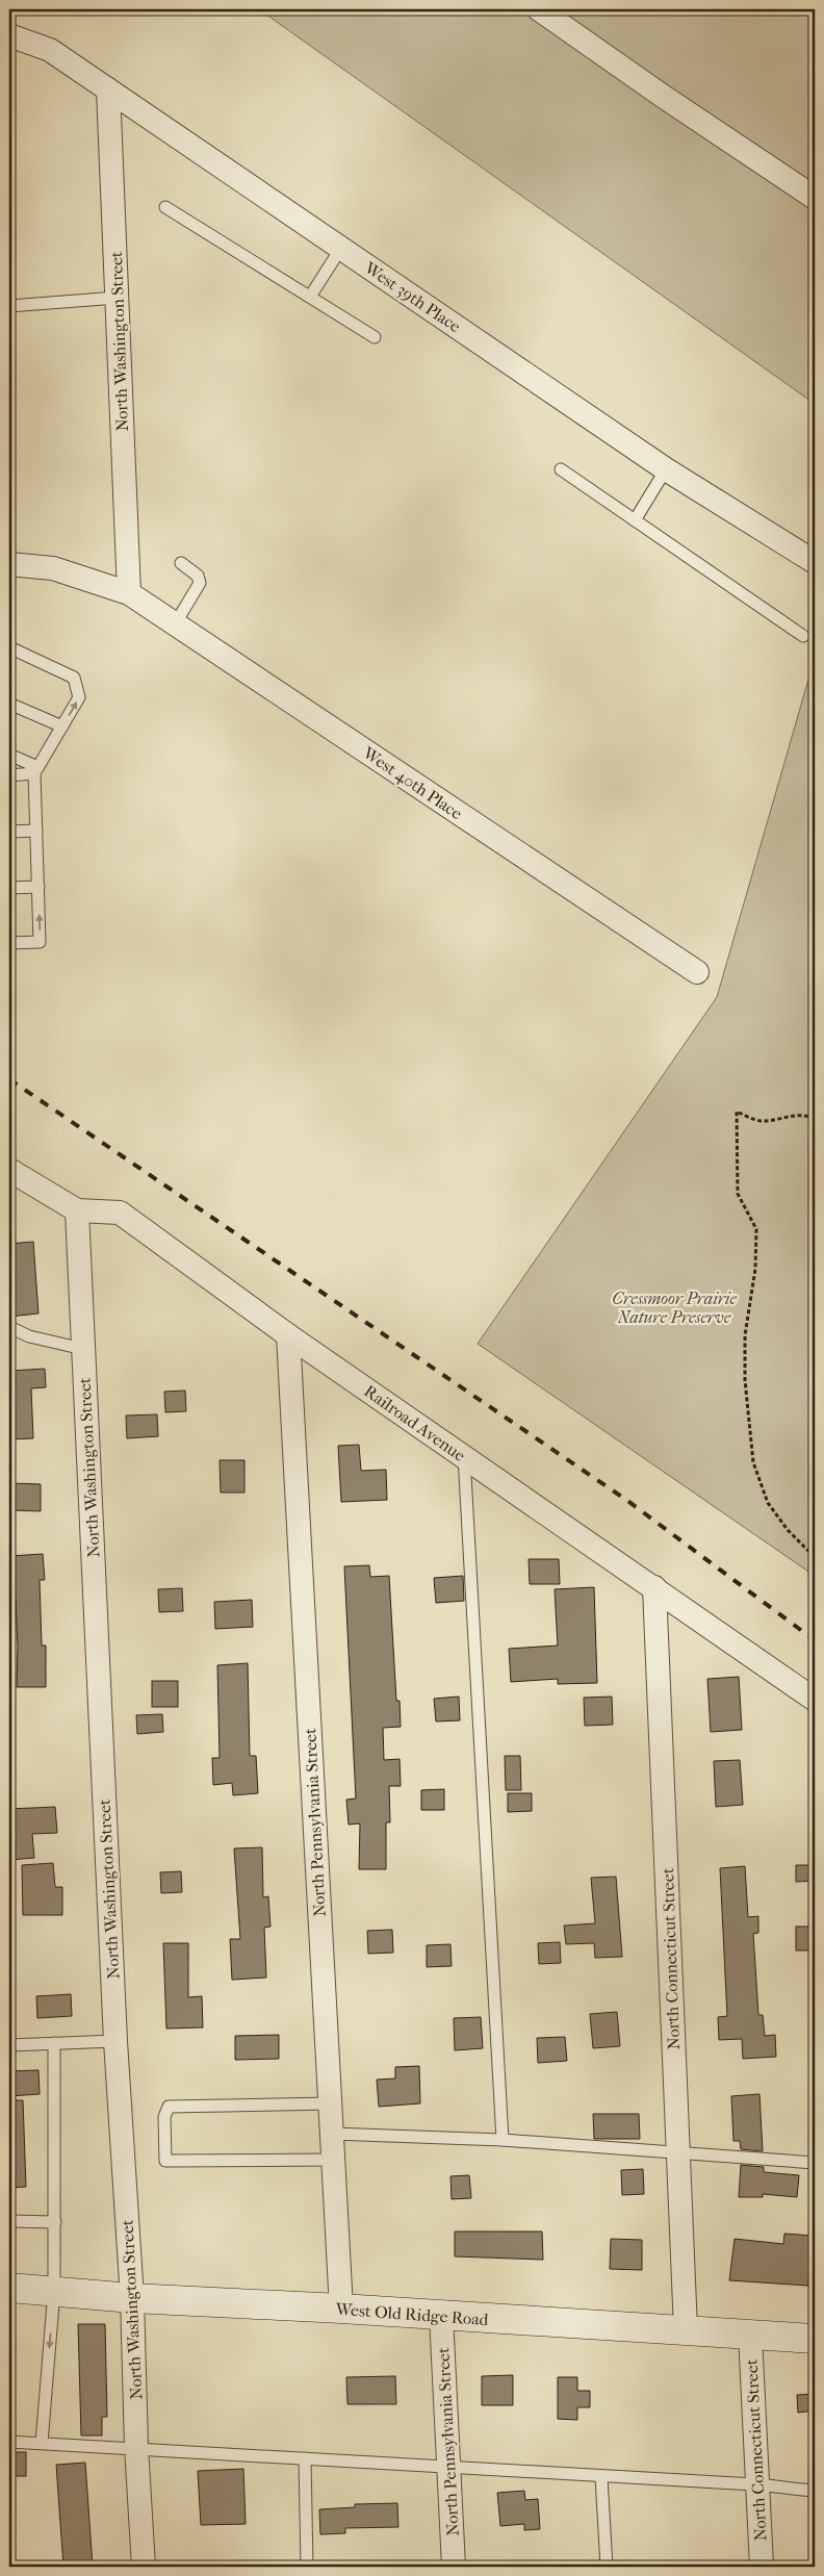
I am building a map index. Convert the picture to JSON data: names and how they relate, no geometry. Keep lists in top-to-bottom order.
{
  "streets": {
    "street": [
      "West 39th Place",
      "North Washington Street",
      "West 40th Place",
      "Railroad Avenue",
      "North Pennsylvania Street",
      "North Connecticut Street",
      "West Old Ridge Road"
    ]
  },
  "crossings": [
    ["West 39th Place", "North Washington Street"],
    ["North Washington Street", "West 40th Place"],
    ["North Washington Street", "Railroad Avenue"],
    ["North Washington Street", "West Old Ridge Road"],
    ["Railroad Avenue", "North Pennsylvania Street"],
    ["Railroad Avenue", "North Connecticut Street"],
    ["North Pennsylvania Street", "West Old Ridge Road"],
    ["North Connecticut Street", "West Old Ridge Road"]
  ],
  "parks": ["Cressmoor Prairie Nature Preserve"]
}
